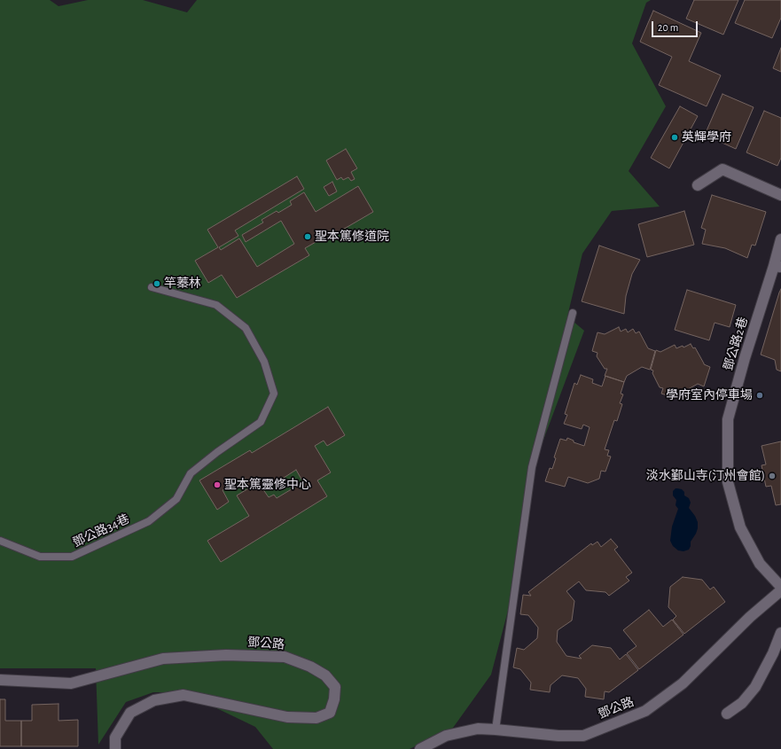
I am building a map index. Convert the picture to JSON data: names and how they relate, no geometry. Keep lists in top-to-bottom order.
{
  "streets": {
    "street": ["鄧公路2巷", "鄧公路"],
    "lane": ["鄧公路34巷"]
  },
  "places": [
    "英輝學府",
    "聖本篤修道院",
    "竿蓁林",
    "學府室內停車場",
    "淡水鄞山寺(汀州會館)",
    "聖本篤靈修中心"
  ],
  "scale_bar": "20 m"
}
